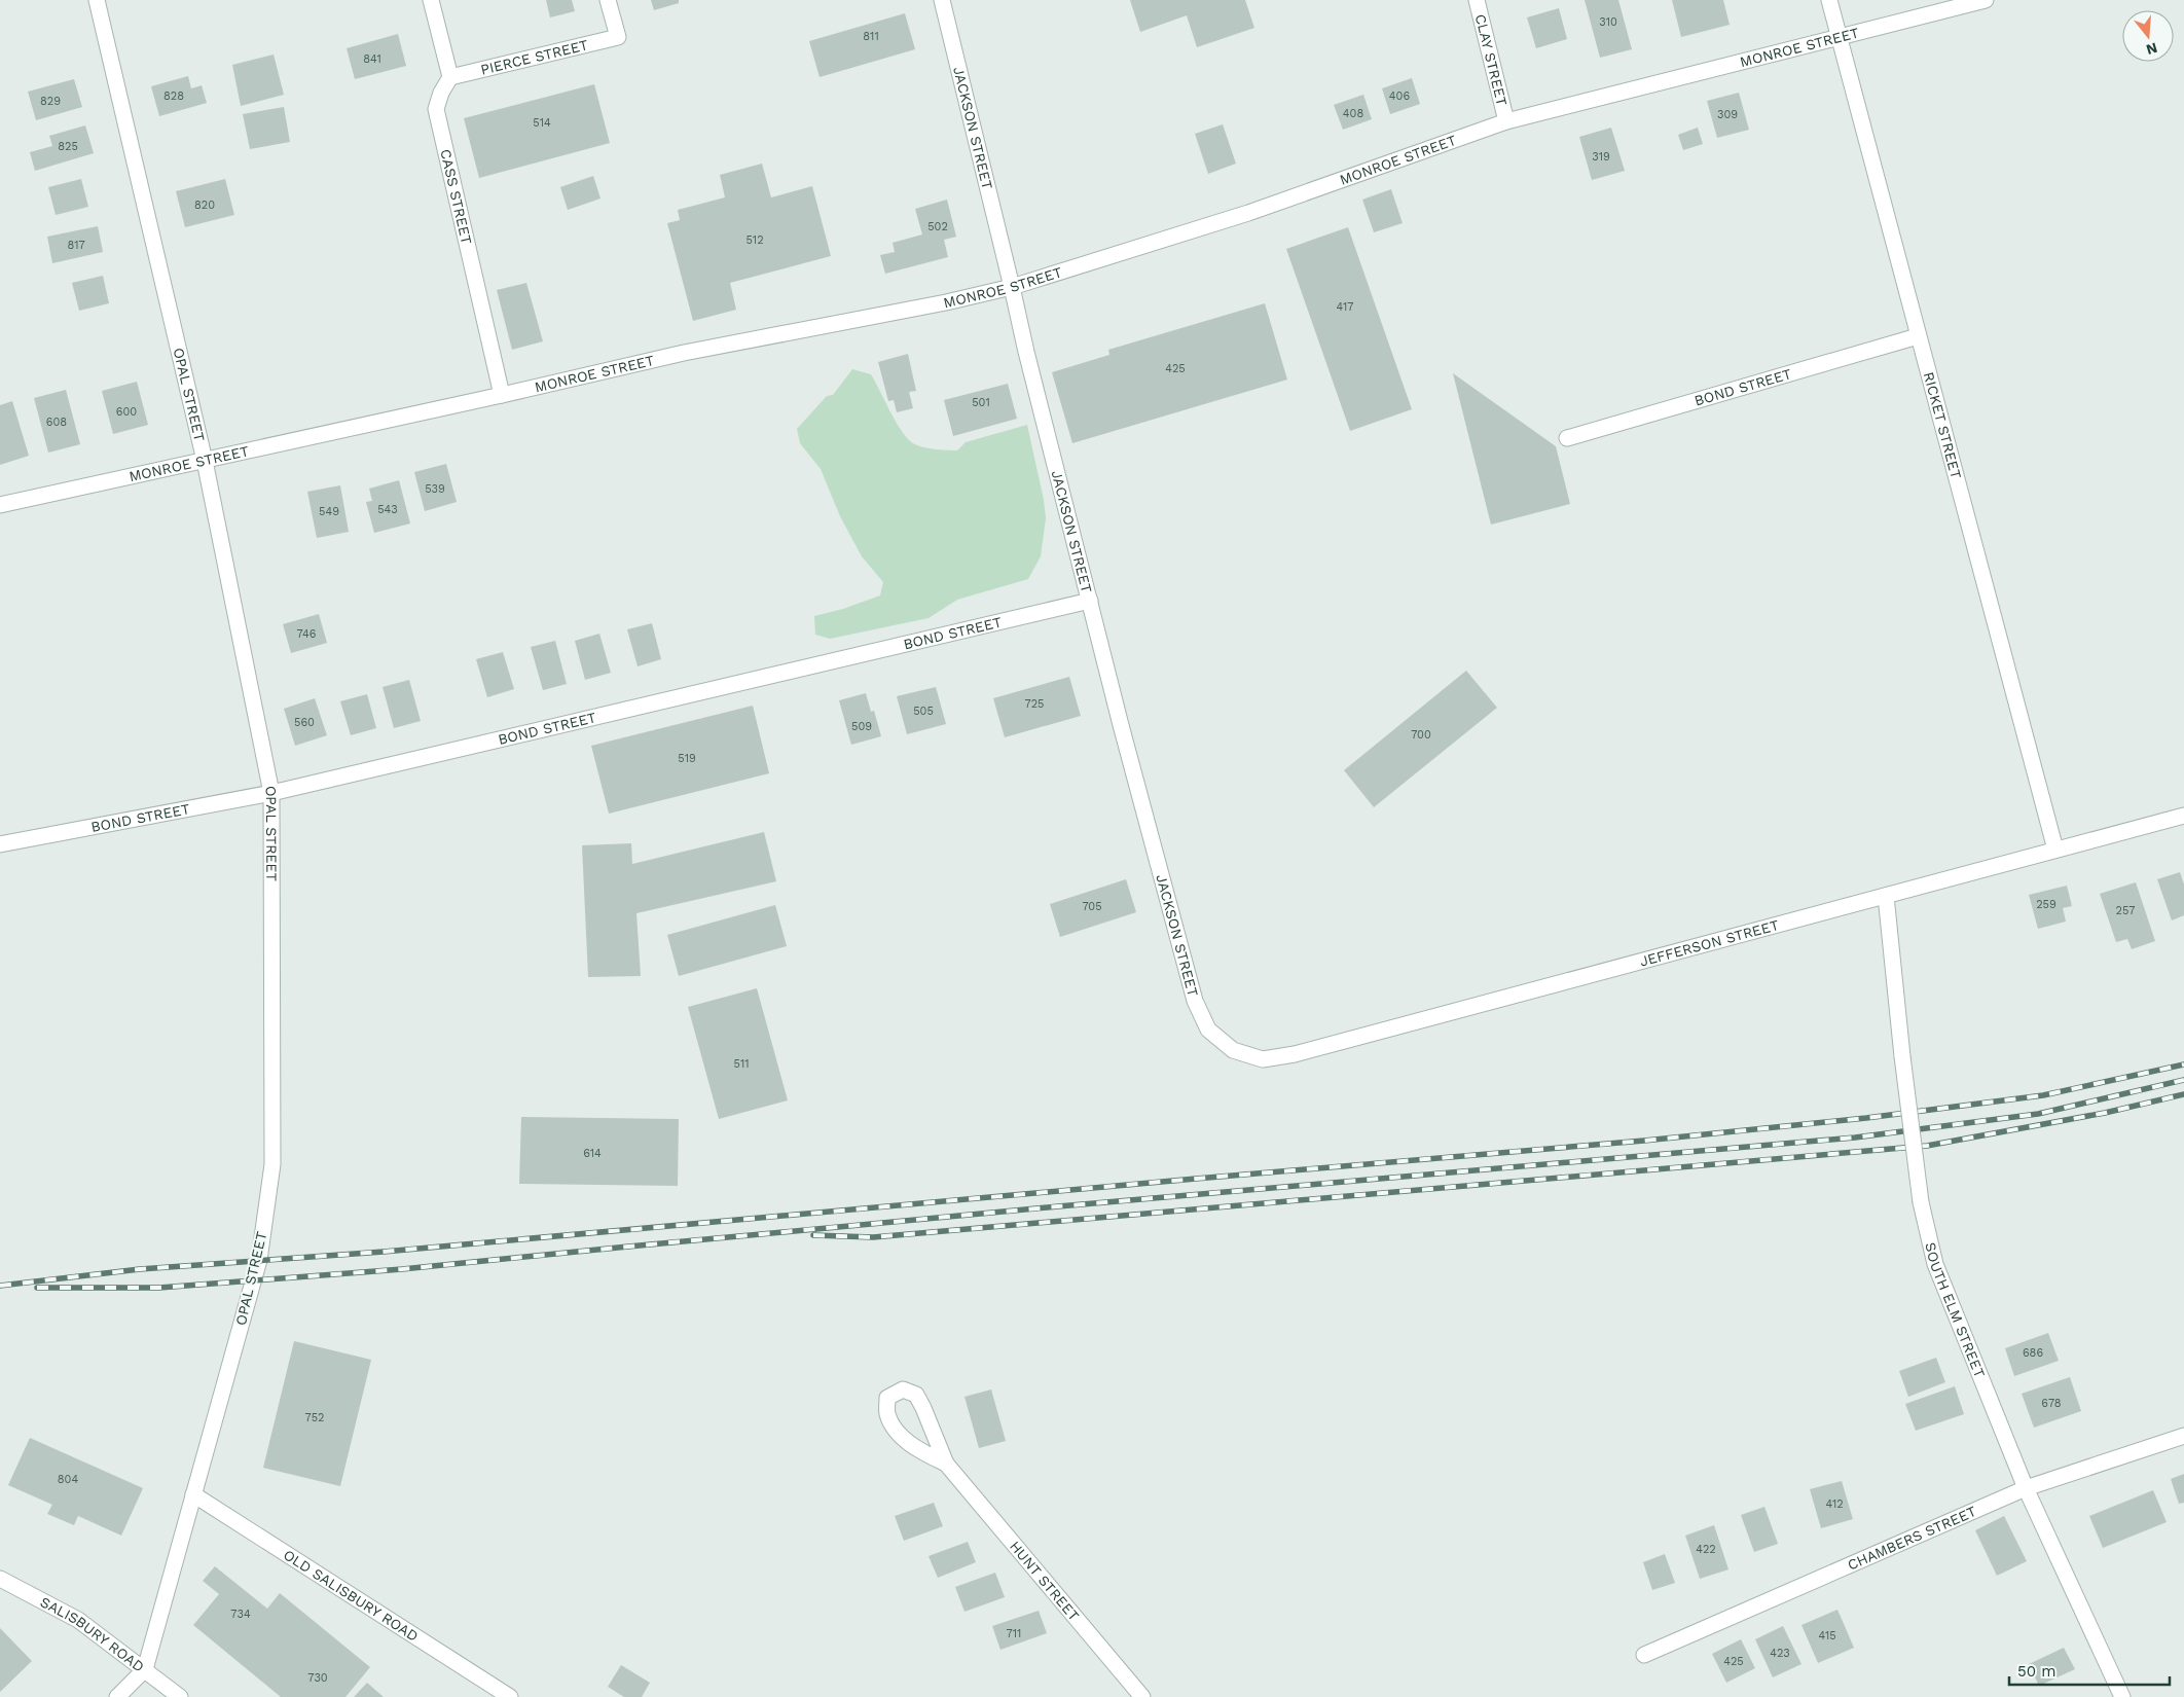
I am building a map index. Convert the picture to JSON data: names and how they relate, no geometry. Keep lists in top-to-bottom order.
{
  "streets": {
    "street": [
      "MONROE STREET",
      "PIERCE STREET",
      "CLAY STREET",
      "JACKSON STREET",
      "CASS STREET",
      "BOND STREET",
      "OPAL STREET",
      "RICKET STREET",
      "JEFFERSON STREET",
      "SOUTH ELM STREET",
      "CHAMBERS STREET",
      "HUNT STREET",
      "OLD SALISBURY ROAD",
      "SALISBURY ROAD"
    ]
  },
  "crossings": [
    ["MONROE STREET", "CLAY STREET"],
    ["MONROE STREET", "JACKSON STREET"],
    ["MONROE STREET", "CASS STREET"],
    ["MONROE STREET", "OPAL STREET"],
    ["MONROE STREET", "RICKET STREET"],
    ["PIERCE STREET", "CASS STREET"],
    ["JACKSON STREET", "BOND STREET"],
    ["JACKSON STREET", "JEFFERSON STREET"],
    ["BOND STREET", "OPAL STREET"],
    ["BOND STREET", "RICKET STREET"],
    ["OPAL STREET", "OLD SALISBURY ROAD"],
    ["OPAL STREET", "SALISBURY ROAD"],
    ["RICKET STREET", "JEFFERSON STREET"],
    ["JEFFERSON STREET", "SOUTH ELM STREET"],
    ["SOUTH ELM STREET", "CHAMBERS STREET"]
  ],
  "house_numbers": [
    "310",
    "811",
    "841",
    "828",
    "406",
    "829",
    "408",
    "309",
    "514",
    "825",
    "319",
    "820",
    "502",
    "512",
    "817",
    "417",
    "425",
    "501",
    "600",
    "608",
    "539",
    "543",
    "549",
    "746",
    "725",
    "505",
    "560",
    "509",
    "700",
    "519",
    "259",
    "705",
    "257",
    "511",
    "614",
    "686",
    "678",
    "752",
    "804",
    "412",
    "422",
    "734",
    "711",
    "415",
    "423",
    "425",
    "730"
  ],
  "scale_bar": "50 m",
  "north": "bottom"
}
